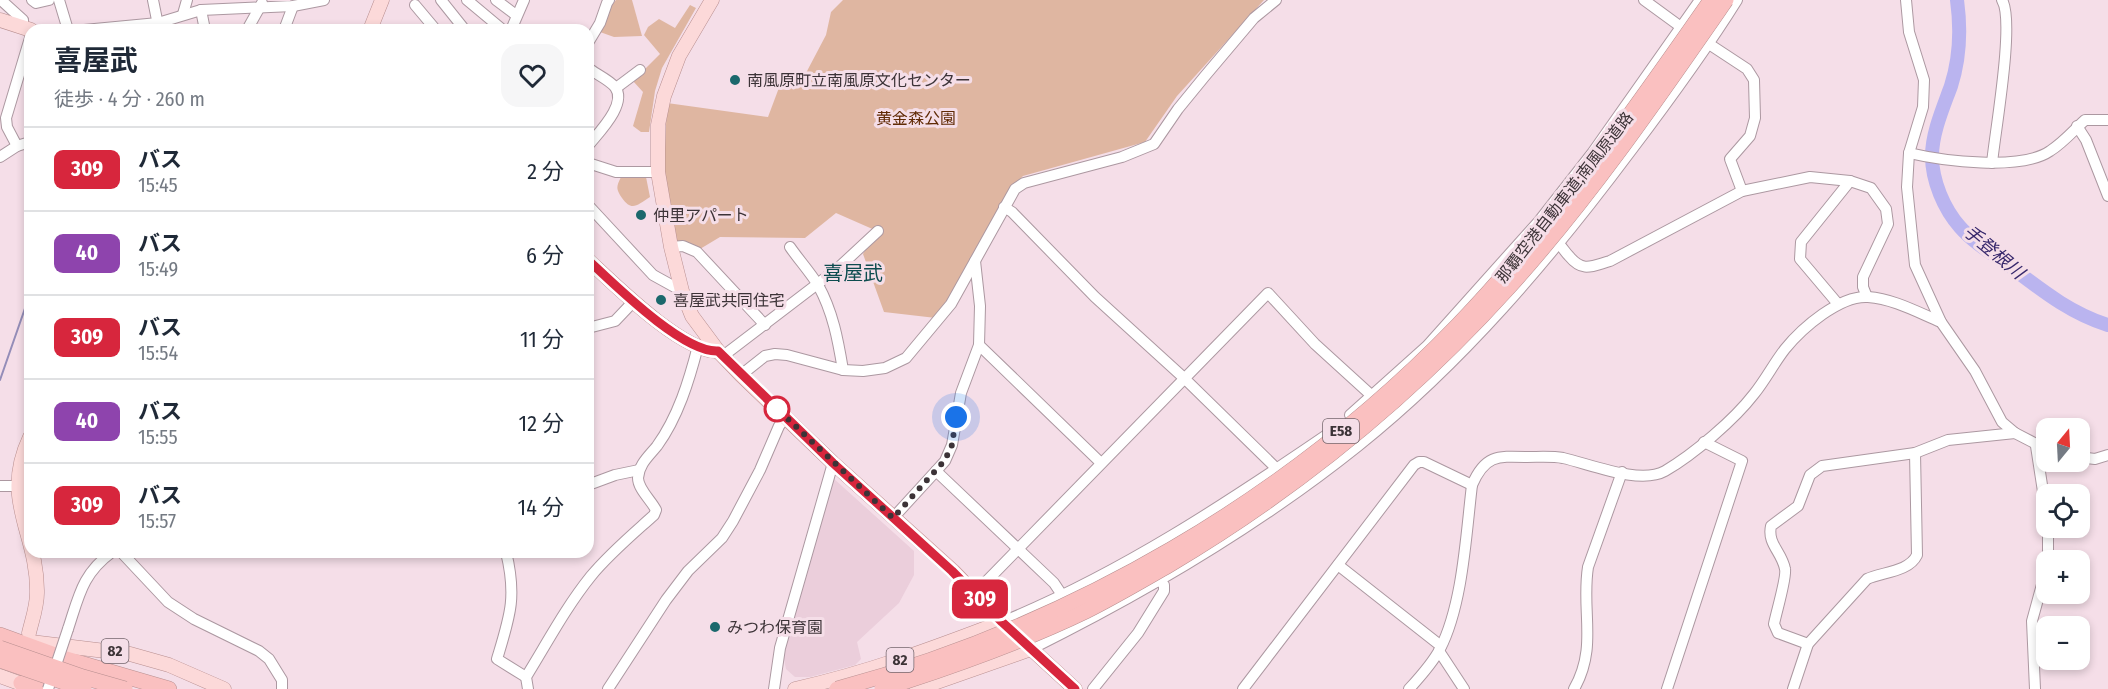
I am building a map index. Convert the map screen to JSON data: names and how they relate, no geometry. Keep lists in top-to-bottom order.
{
  "streets": {
    "highway": ["那覇空港自動車道;南風原道路", "E58"],
    "main road": ["82"]
  },
  "districts": ["喜屋武"],
  "water": ["手登根川"],
  "parks": ["黄金森公園"],
  "places": [
    "南風原町立南風原文化センター",
    "仲里アパート",
    "喜屋武共同住宅",
    "みつわ保育園"
  ],
  "lines": ["bus line 309"],
  "north": "top",
  "page": {
    "on_map": "309",
    "heading": ["喜屋武", "徒歩 · 4 分 · 260 m"],
    "list": [
      {
        "mark": "309",
        "name": "バス",
        "note": "15:45",
        "value": "2 分"
      },
      {
        "mark": "40",
        "name": "バス",
        "note": "15:49",
        "value": "6 分"
      },
      {
        "mark": "309",
        "name": "バス",
        "note": "15:54",
        "value": "11 分"
      },
      {
        "mark": "40",
        "name": "バス",
        "note": "15:55",
        "value": "12 分"
      },
      {
        "mark": "309",
        "name": "バス",
        "note": "15:57",
        "value": "14 分"
      }
    ],
    "map_buttons": ["+", "−"]
  }
}
